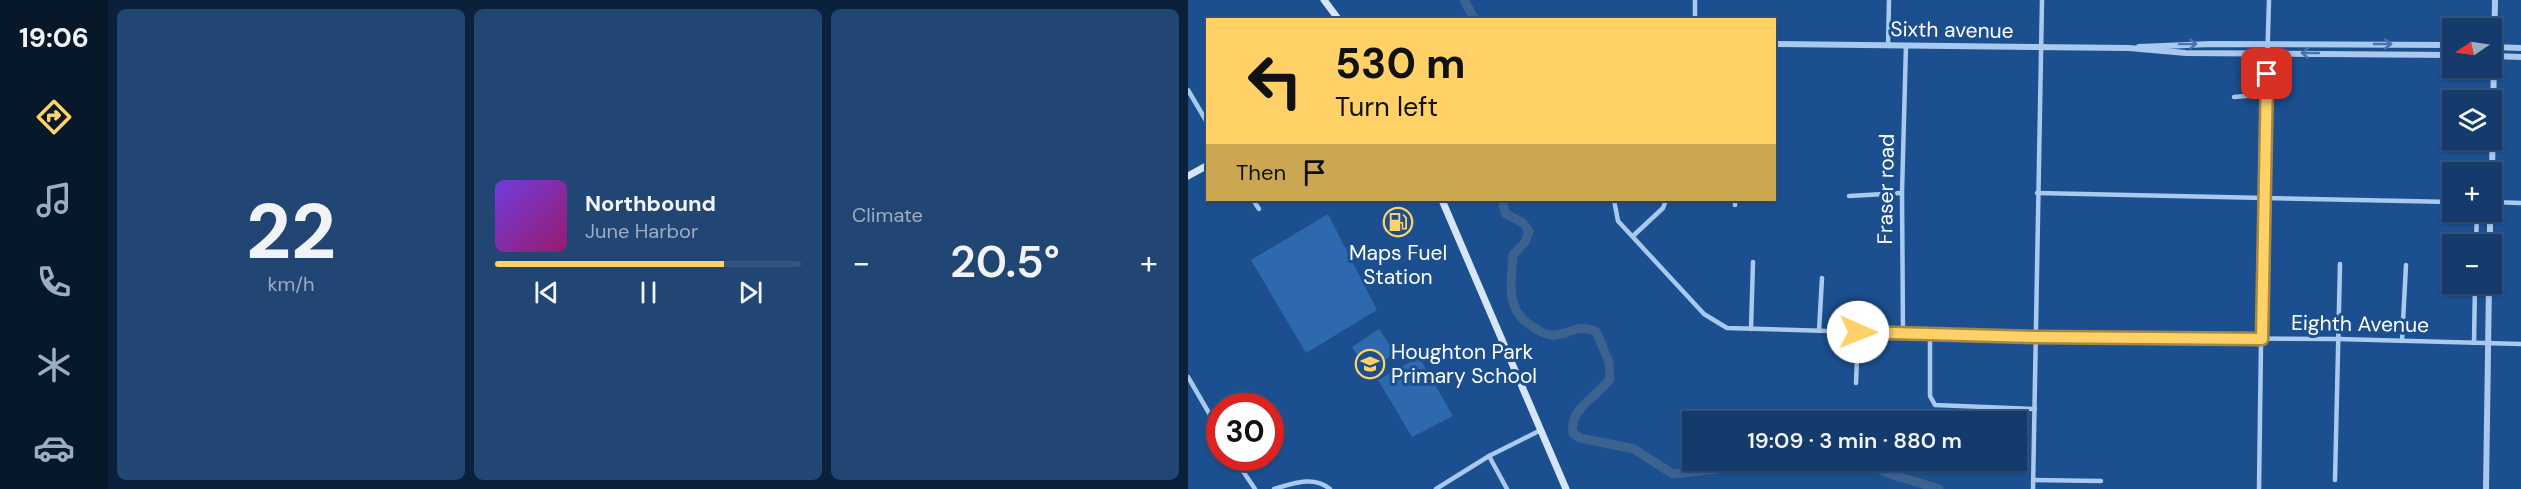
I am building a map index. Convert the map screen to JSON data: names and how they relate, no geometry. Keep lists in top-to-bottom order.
{
  "streets": {
    "street": ["Sixth avenue", "Fraser road", "Eighth Avenue"]
  },
  "crossings": [
    ["Sixth avenue", "Fraser road"],
    ["Fraser road", "Eighth Avenue"]
  ],
  "places": {
    "fuel station": ["Maps Fuel Station"],
    "school or university": ["Houghton Park Primary School"]
  },
  "north": "left",
  "page": {
    "tabs": "19:06",
    "tile": [
      ["22", "km/h"],
      "Climate"
    ],
    "map_buttons": ["+", "−"],
    "turn": ["530 m", "Turn left"],
    "then": "Then",
    "song": ["Northbound", "June Harbor"],
    "heat": ["−", "20.5°", "+"],
    "limit": "30",
    "trip": "19:09 · 3 min · 880 m"
  }
}
